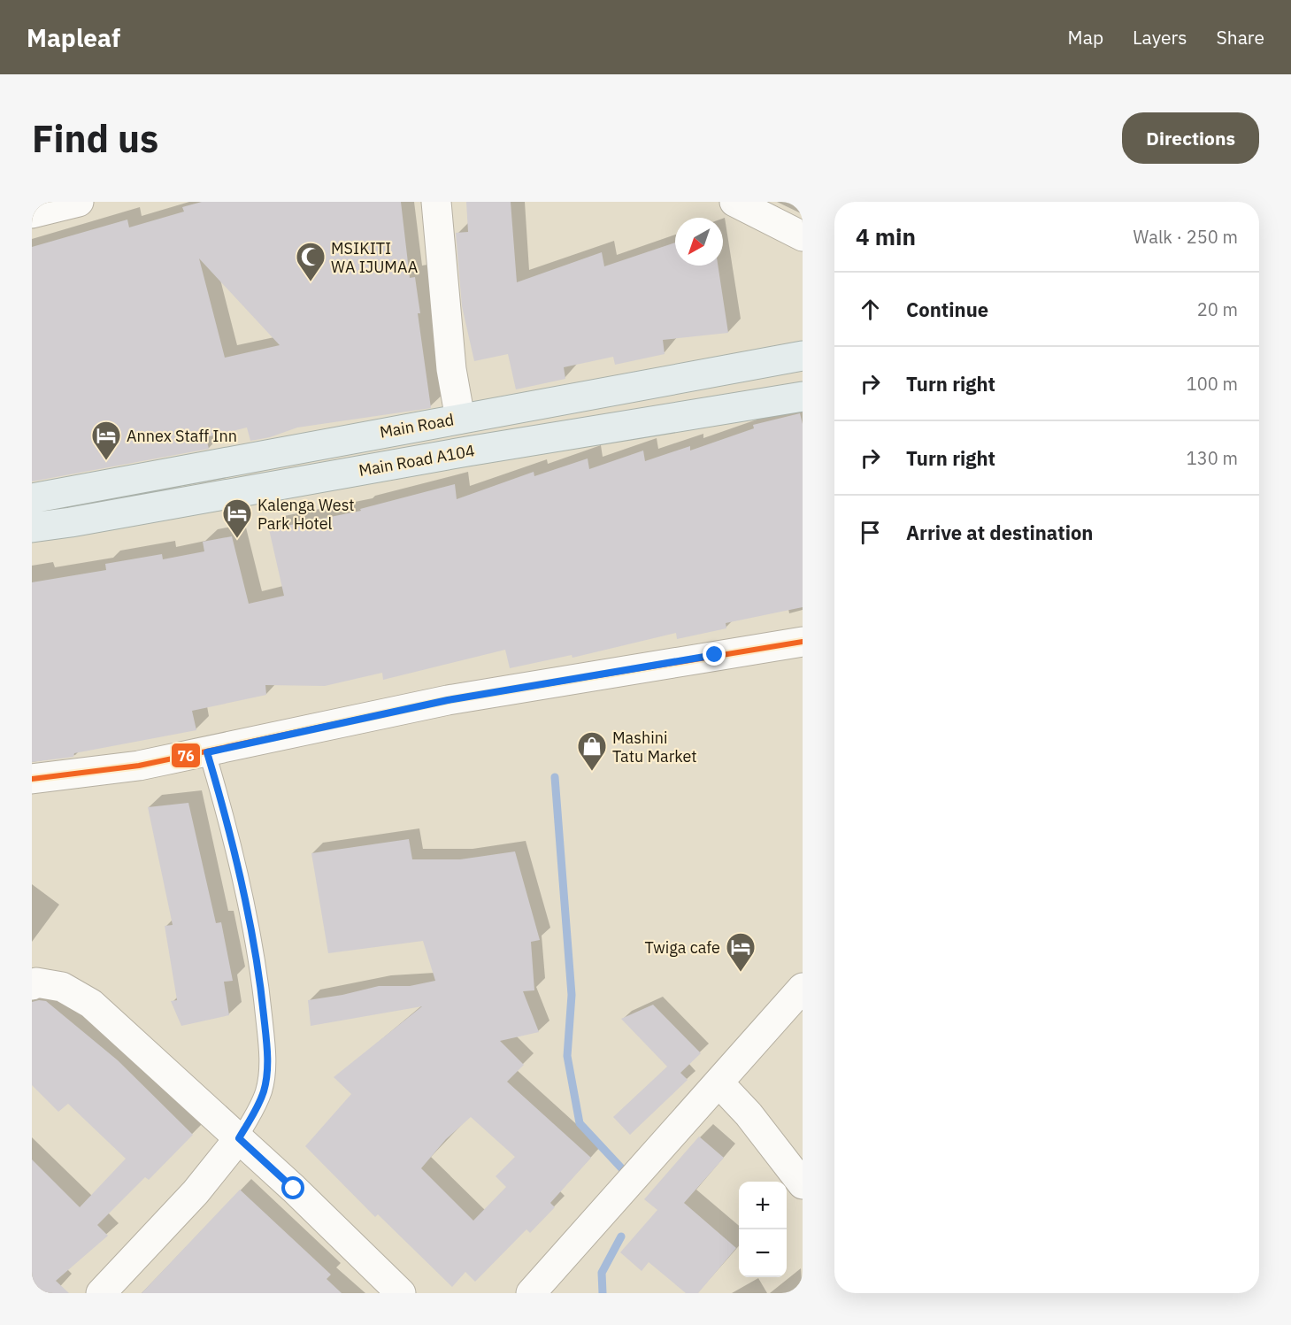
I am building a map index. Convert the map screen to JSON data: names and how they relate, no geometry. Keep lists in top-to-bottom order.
{
  "streets": {
    "highway": ["Main Road", "Main Road A104"]
  },
  "places": {
    "mosque": ["MSIKITI WA IJUMAA"],
    "hotel": ["Annex Staff Inn", "Kalenga West Park Hotel", "Twiga cafe"],
    "shop": ["Mashini Tatu Market"]
  },
  "lines": ["transit line 76"],
  "north": "bottom left",
  "page": {
    "header": "Mapleaf",
    "nav": ["Map", "Layers", "Share"],
    "buttons": "Directions",
    "title": "Find us",
    "heading": ["4 min", "Walk · 250 m"],
    "list": [
      ["Continue", "20 m"],
      ["Turn right", "100 m"],
      ["Turn right", "130 m"],
      "Arrive at destination"
    ],
    "map_buttons": ["+", "−"]
  }
}
